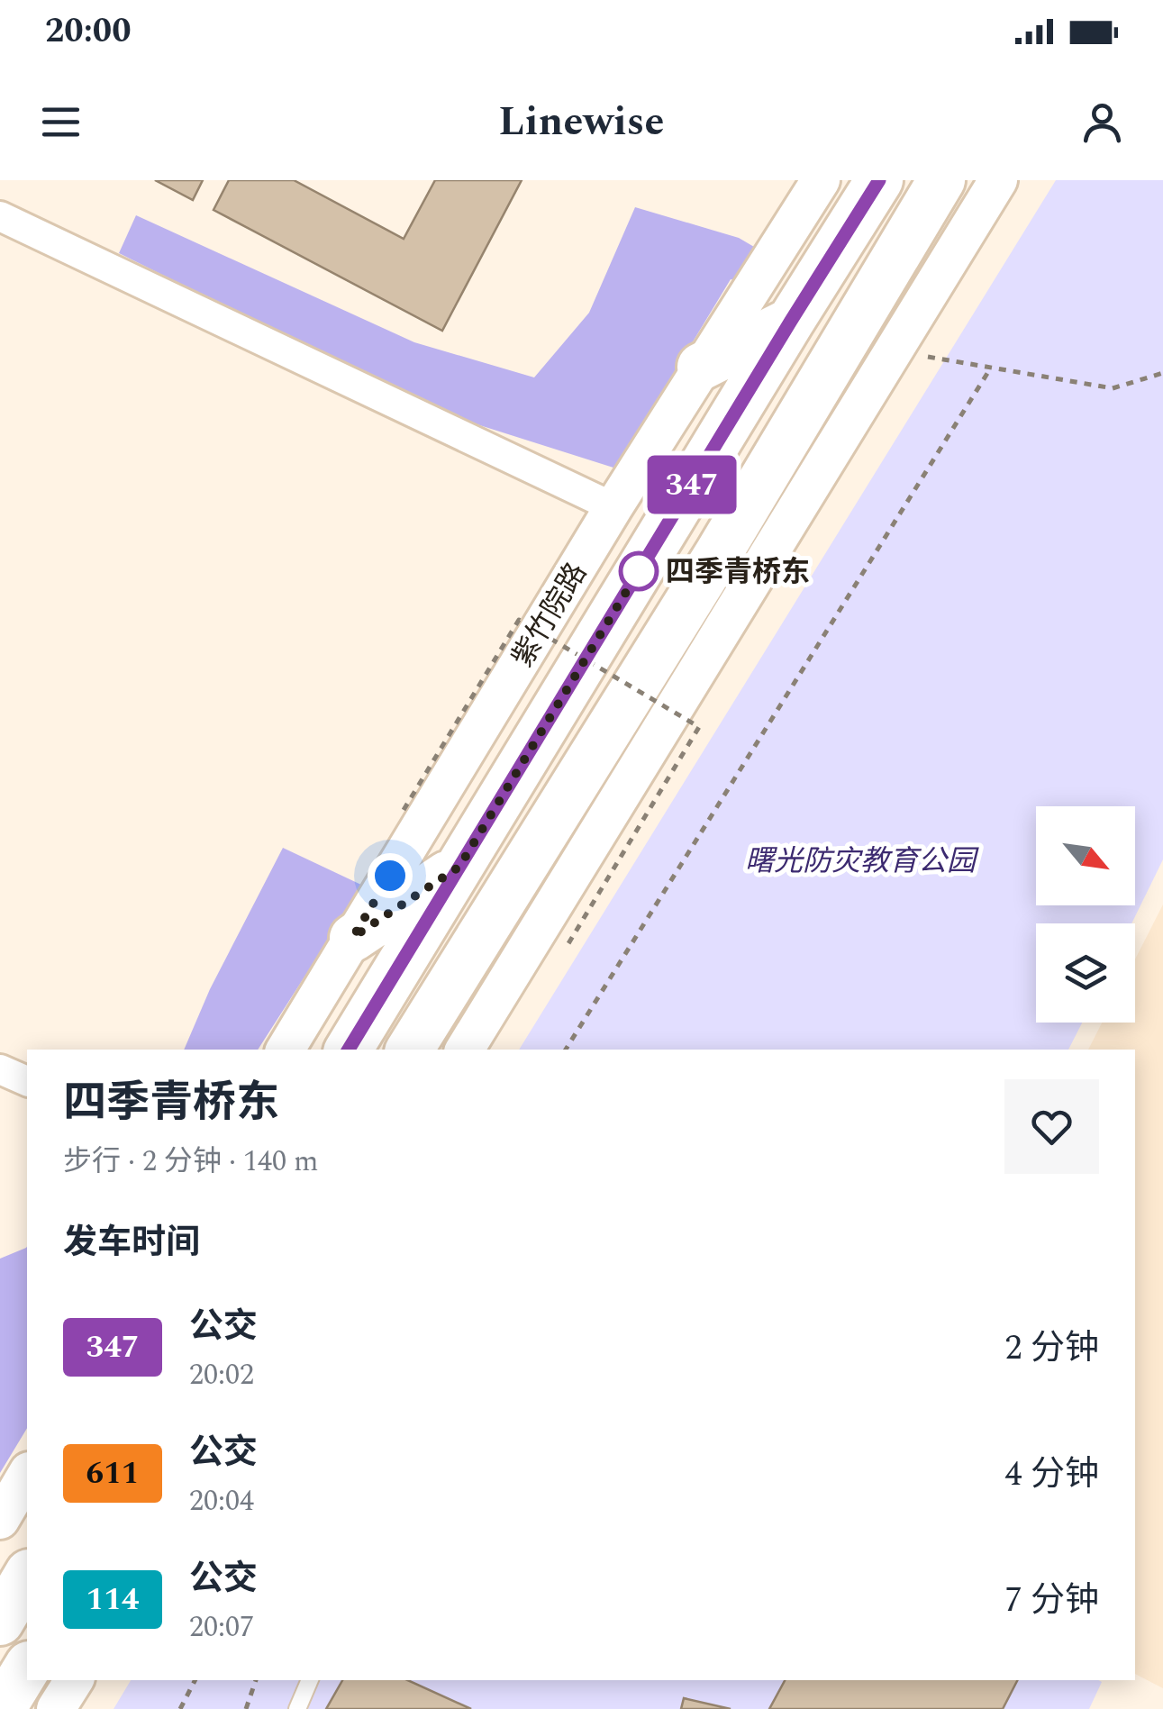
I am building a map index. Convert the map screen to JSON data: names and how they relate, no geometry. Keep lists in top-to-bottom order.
{
  "streets": {
    "main road": ["紫竹院路"]
  },
  "parks": ["曙光防灾教育公园"],
  "places": ["四季青桥东"],
  "lines": ["bus line 347"],
  "north": "bottom right",
  "page": {
    "status": "20:00",
    "header": "Linewise",
    "on_map": "347",
    "heading": [
      ["四季青桥东", "步行 · 2 分钟 · 140 m"],
      "发车时间"
    ],
    "list": [
      {
        "mark": "347",
        "name": "公交",
        "note": "20:02",
        "value": "2 分钟"
      },
      {
        "mark": "611",
        "name": "公交",
        "note": "20:04",
        "value": "4 分钟"
      },
      {
        "mark": "114",
        "name": "公交",
        "note": "20:07",
        "value": "7 分钟"
      }
    ]
  }
}
